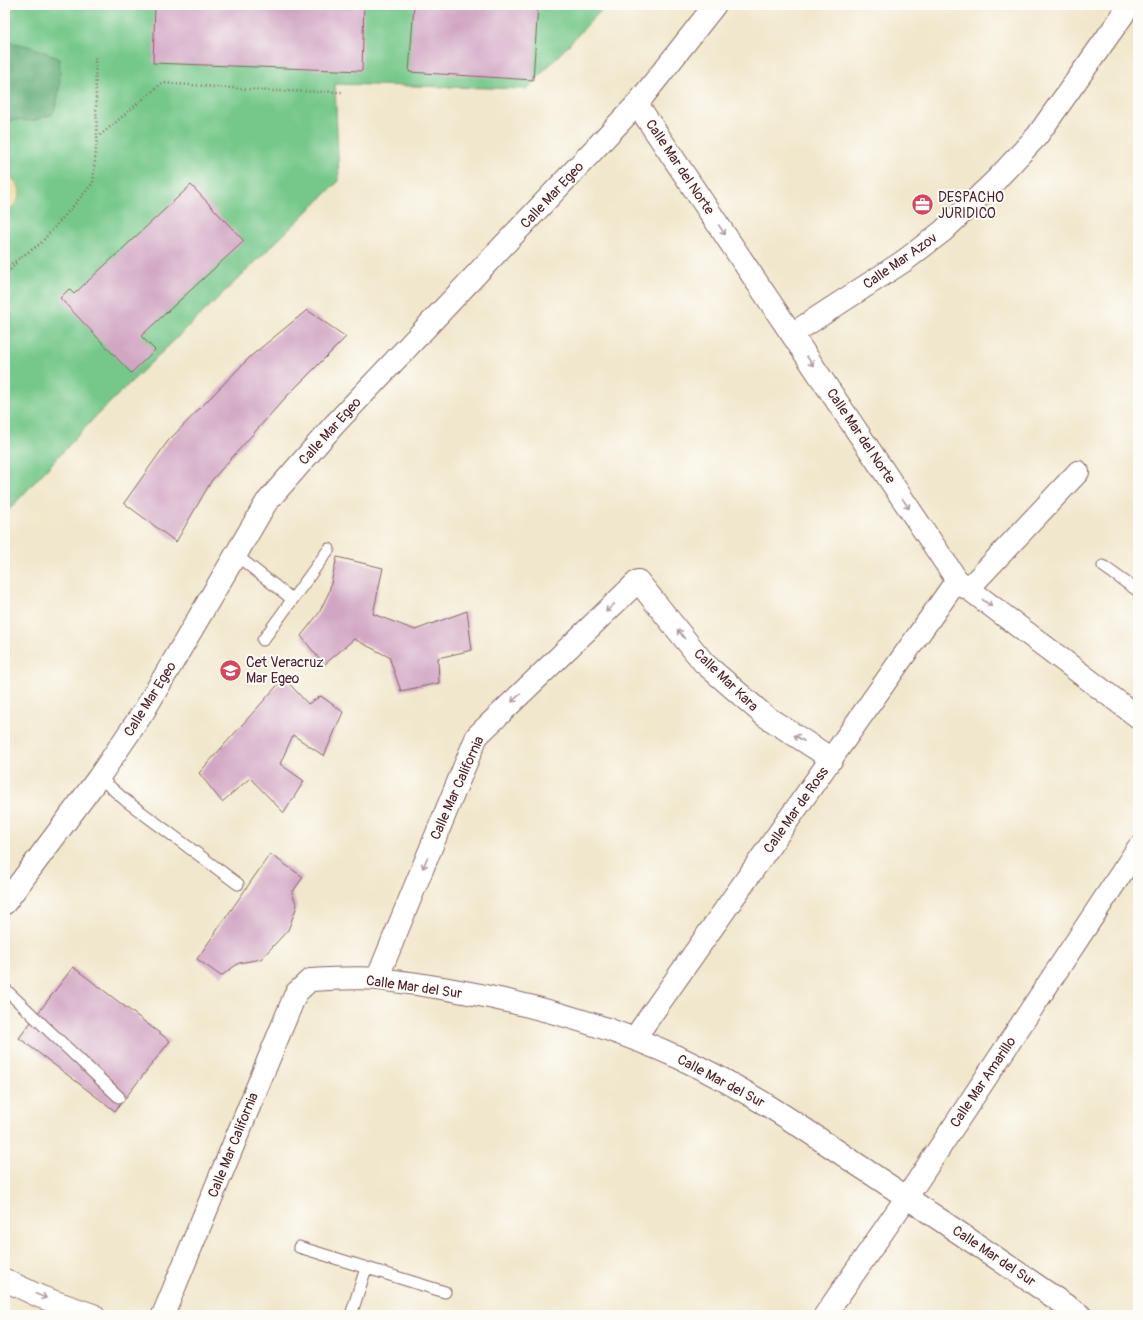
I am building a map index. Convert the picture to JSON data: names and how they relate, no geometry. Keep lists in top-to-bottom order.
{
  "streets": {
    "street": [
      "Calle Mar del Norte",
      "Calle Mar Egeo",
      "Calle Mar Azov",
      "Calle Mar Kara",
      "Calle Mar California",
      "Calle Mar de Ross",
      "Calle Mar del Sur",
      "Calle Mar Amarillo"
    ]
  },
  "crossings": [
    ["Calle Mar del Norte", "Calle Mar Egeo"],
    ["Calle Mar del Norte", "Calle Mar Azov"],
    ["Calle Mar del Norte", "Calle Mar de Ross"],
    ["Calle Mar Kara", "Calle Mar California"],
    ["Calle Mar Kara", "Calle Mar de Ross"],
    ["Calle Mar California", "Calle Mar del Sur"],
    ["Calle Mar de Ross", "Calle Mar del Sur"],
    ["Calle Mar del Sur", "Calle Mar Amarillo"]
  ],
  "one_way": ["Calle Mar del Norte", "Calle Mar Kara", "Calle Mar California"],
  "places": {
    "office": ["DESPACHO JURIDICO"],
    "school or university": ["Cet Veracruz Mar Egeo"]
  }
}
